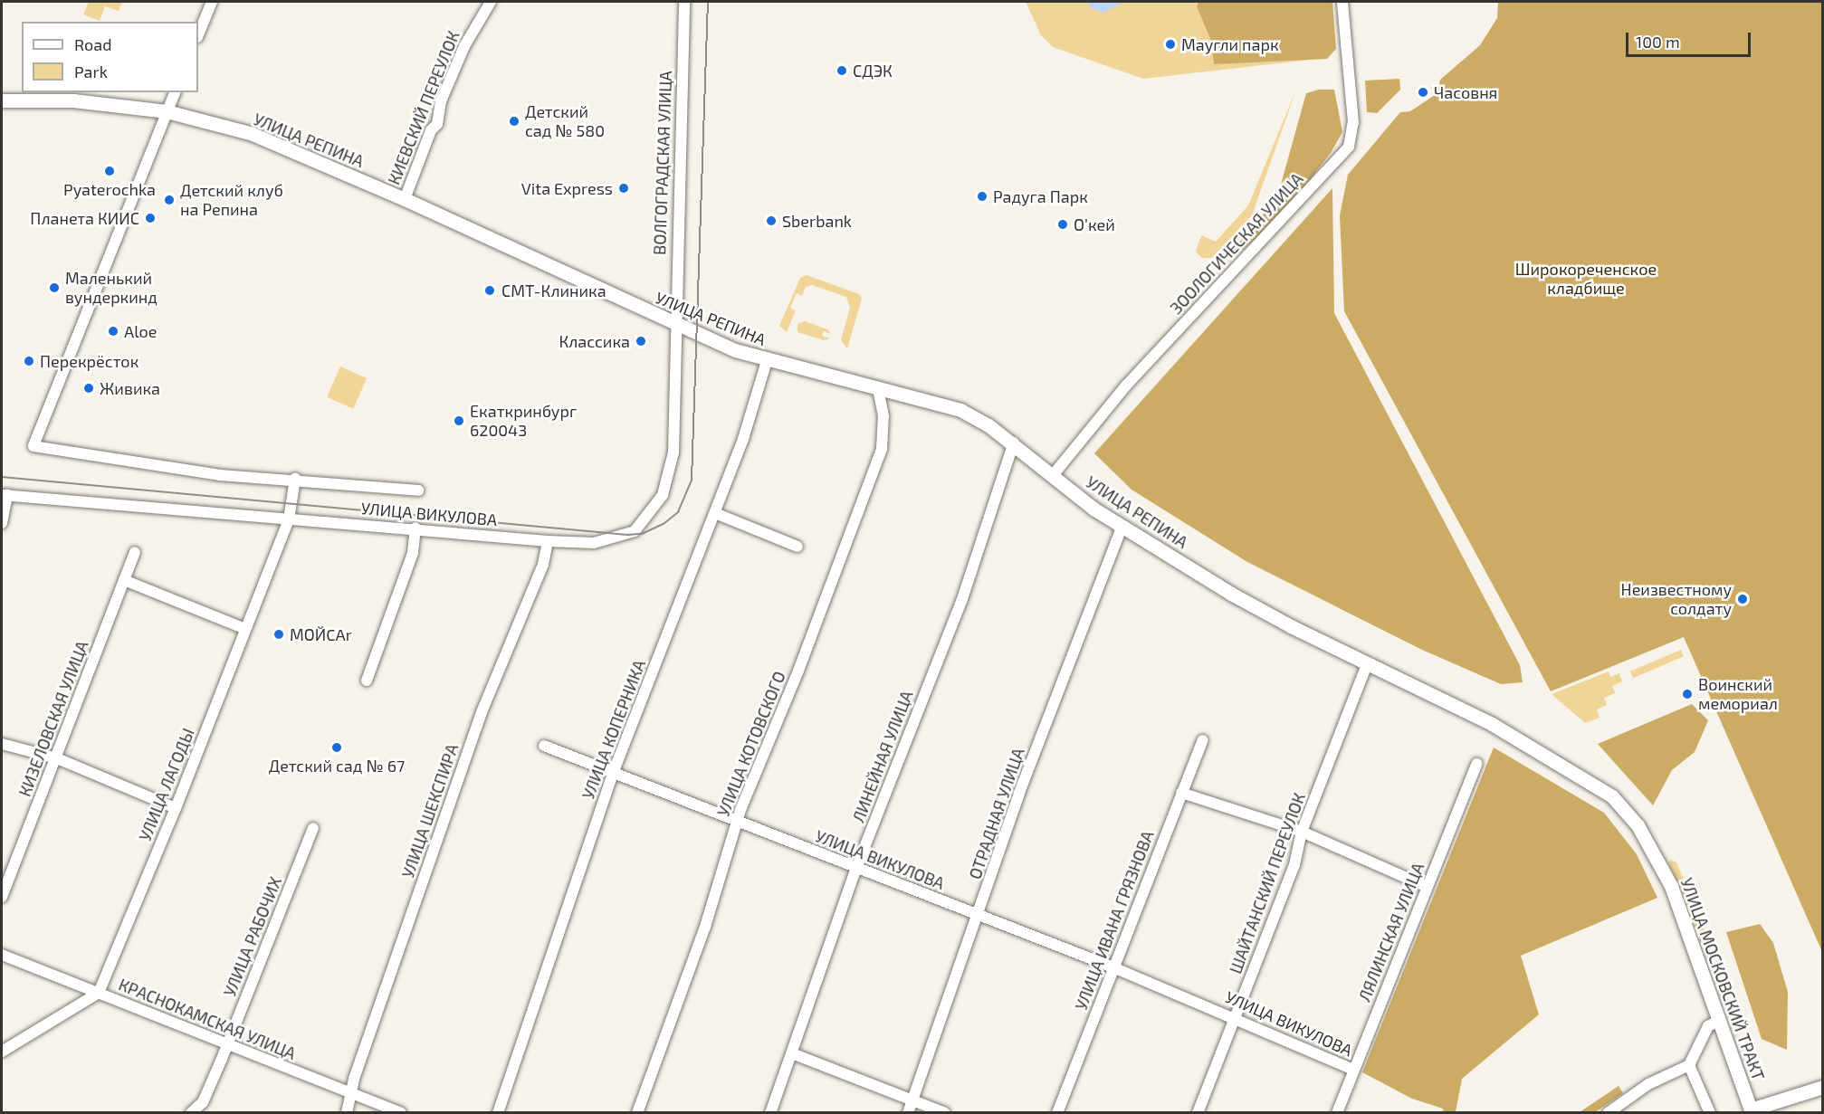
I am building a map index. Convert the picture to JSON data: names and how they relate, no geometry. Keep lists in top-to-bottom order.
{
  "streets": {
    "main road": ["УЛИЦА РЕПИНА", "УЛИЦА МОСКОВСКИЙ ТРАКТ"],
    "street": [
      "КИЕВСКИЙ ПЕРЕУЛОК",
      "ВОЛГОГРАДСКАЯ УЛИЦА",
      "ЗООЛОГИЧЕСКАЯ УЛИЦА",
      "УЛИЦА ВИКУЛОВА",
      "КИЗЕЛОВСКАЯ УЛИЦА",
      "УЛИЦА КОПЕРНИКА",
      "УЛИЦА КОТОВСКОГО",
      "ЛИНЕЙНАЯ УЛИЦА",
      "УЛИЦА ЛАГОДЫ",
      "УЛИЦА ШЕКСПИРА",
      "ОТРАДНАЯ УЛИЦА",
      "ШАЙТАНСКИЙ ПЕРЕУЛОК",
      "УЛИЦА ИВАНА ГРЯЗНОВА",
      "ЛЯЛИНСКАЯ УЛИЦА",
      "УЛИЦА РАБОЧИХ",
      "КРАСНОКАМСКАЯ УЛИЦА"
    ]
  },
  "crossings": [
    ["КИЕВСКИЙ ПЕРЕУЛОК", "УЛИЦА РЕПИНА"],
    ["УЛИЦА РЕПИНА", "ВОЛГОГРАДСКАЯ УЛИЦА"],
    ["УЛИЦА РЕПИНА", "ЗООЛОГИЧЕСКАЯ УЛИЦА"],
    ["УЛИЦА РЕПИНА", "УЛИЦА ВИКУЛОВА"],
    ["УЛИЦА РЕПИНА", "УЛИЦА КОПЕРНИКА"],
    ["УЛИЦА РЕПИНА", "УЛИЦА КОТОВСКОГО"],
    ["УЛИЦА РЕПИНА", "ЛИНЕЙНАЯ УЛИЦА"],
    ["УЛИЦА РЕПИНА", "ОТРАДНАЯ УЛИЦА"],
    ["УЛИЦА РЕПИНА", "ШАЙТАНСКИЙ ПЕРЕУЛОК"],
    ["УЛИЦА РЕПИНА", "УЛИЦА МОСКОВСКИЙ ТРАКТ"],
    ["ВОЛГОГРАДСКАЯ УЛИЦА", "УЛИЦА ВИКУЛОВА"],
    ["УЛИЦА ВИКУЛОВА", "УЛИЦА КОПЕРНИКА"],
    ["УЛИЦА ВИКУЛОВА", "УЛИЦА КОТОВСКОГО"],
    ["УЛИЦА ВИКУЛОВА", "ЛИНЕЙНАЯ УЛИЦА"],
    ["УЛИЦА ВИКУЛОВА", "УЛИЦА ЛАГОДЫ"],
    ["УЛИЦА ВИКУЛОВА", "УЛИЦА ШЕКСПИРА"],
    ["УЛИЦА ВИКУЛОВА", "ОТРАДНАЯ УЛИЦА"],
    ["УЛИЦА ВИКУЛОВА", "ШАЙТАНСКИЙ ПЕРЕУЛОК"],
    ["УЛИЦА ВИКУЛОВА", "УЛИЦА ИВАНА ГРЯЗНОВА"],
    ["УЛИЦА ВИКУЛОВА", "ЛЯЛИНСКАЯ УЛИЦА"],
    ["УЛИЦА ЛАГОДЫ", "КРАСНОКАМСКАЯ УЛИЦА"],
    ["УЛИЦА ШЕКСПИРА", "КРАСНОКАМСКАЯ УЛИЦА"],
    ["ШАЙТАНСКИЙ ПЕРЕУЛОК", "УЛИЦА МОСКОВСКИЙ ТРАКТ"],
    ["УЛИЦА РАБОЧИХ", "КРАСНОКАМСКАЯ УЛИЦА"]
  ],
  "parks": ["Широкореченское кладбище"],
  "places": [
    "Маугли парк",
    "СДЭК",
    "Часовня",
    "Детский сад № 580",
    "Pyaterochka",
    "Vita Express",
    "Радуга Парк",
    "Детский клуб на Репина",
    "Планета КИИС",
    "Sberbank",
    "О’кей",
    "Маленький вундеркинд",
    "СМТ-Клиника",
    "Aloe",
    "Классика",
    "Перекрёсток",
    "Живика",
    "Екаткринбург 620043",
    "Неизвестному солдату",
    "МОЙCAr",
    "Воинский мемориал",
    "Детский сад № 67"
  ],
  "legend": ["Road", "Park"],
  "scale_bar": "100 m"
}
